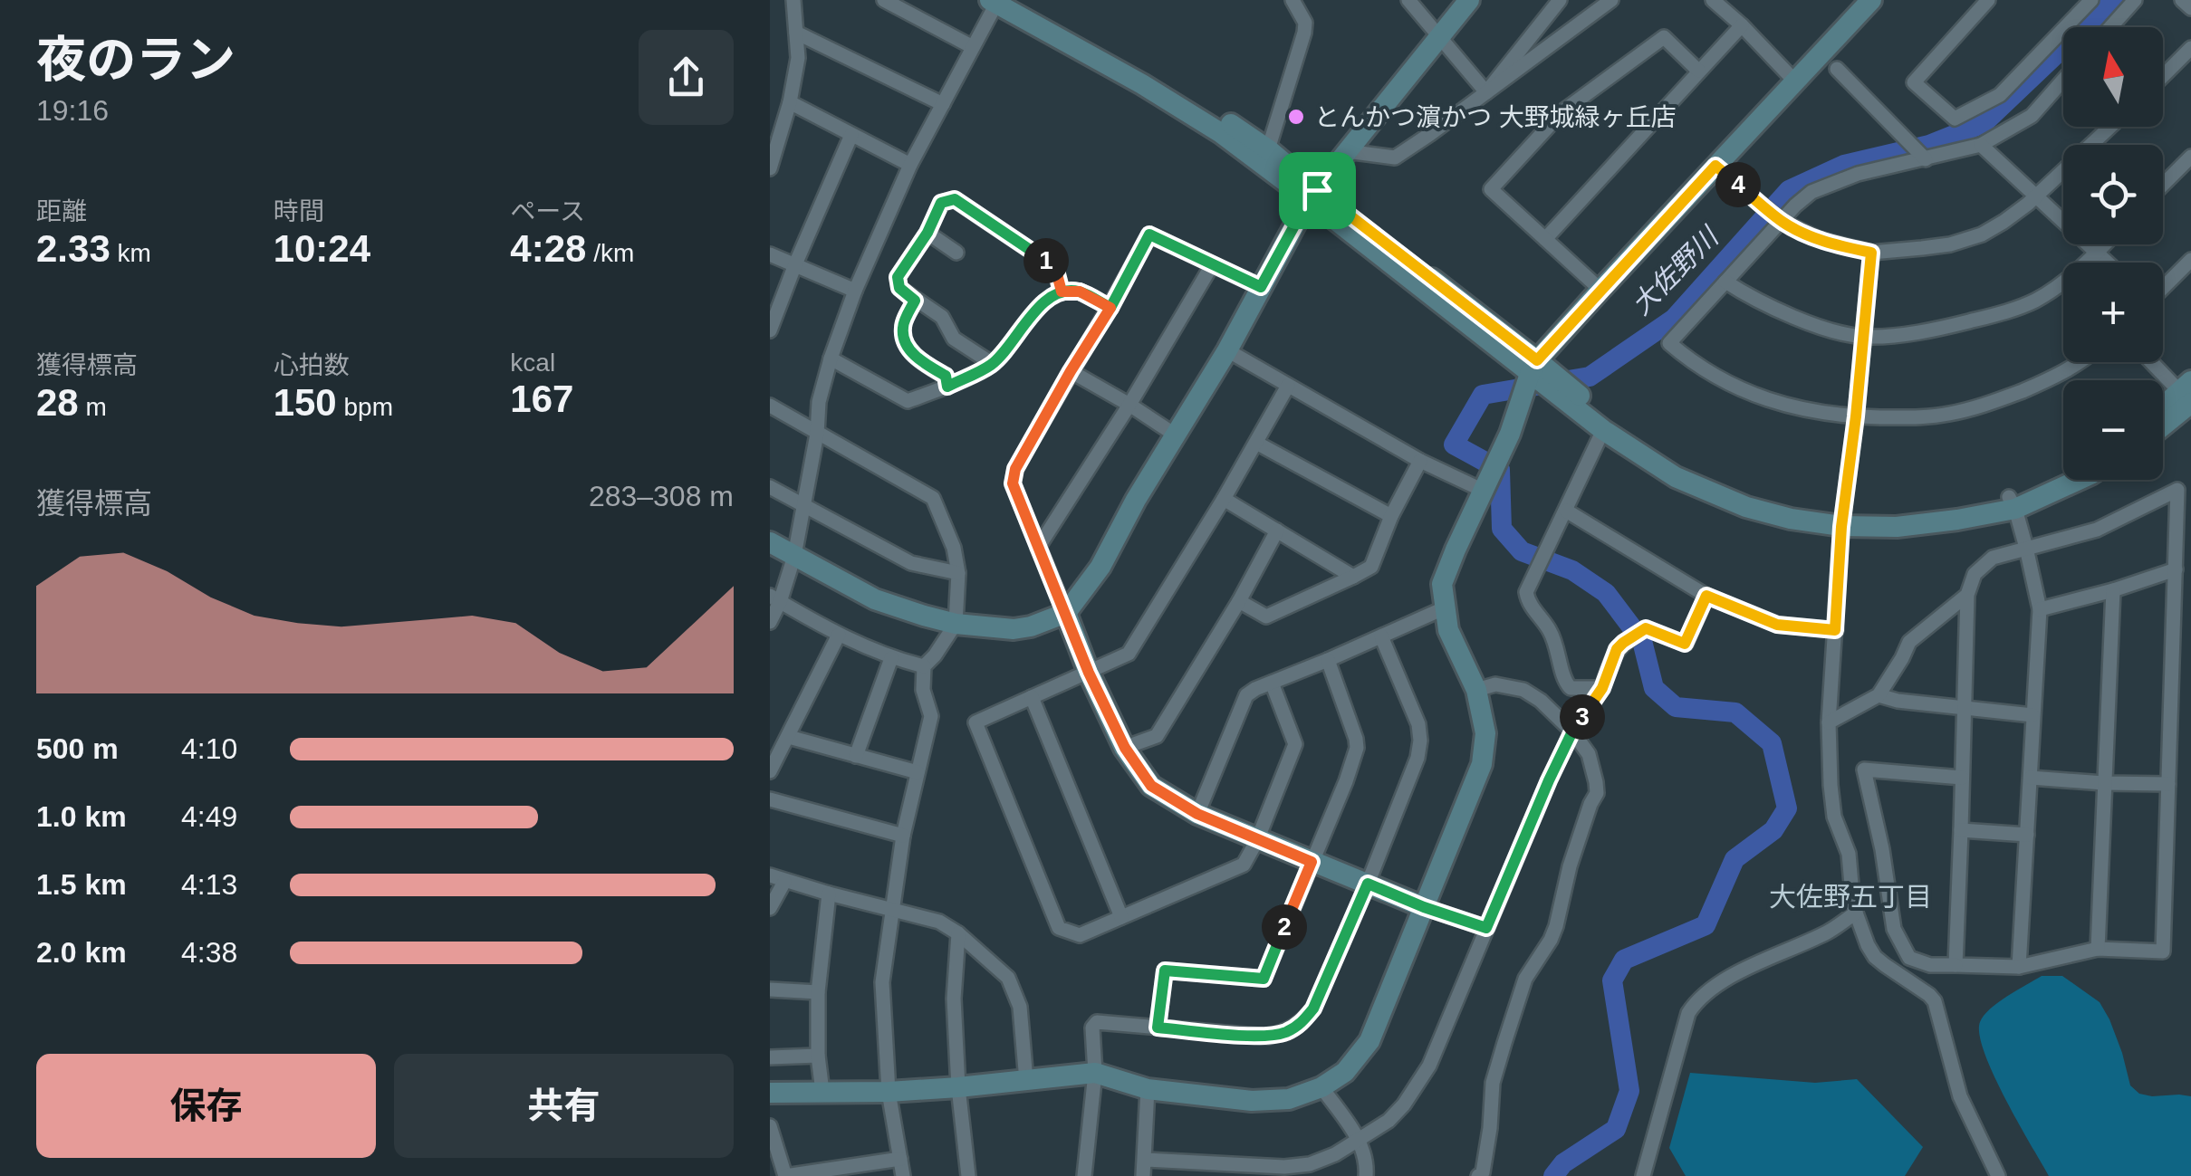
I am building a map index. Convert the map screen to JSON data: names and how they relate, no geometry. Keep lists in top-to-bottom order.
{
  "districts": ["大佐野五丁目"],
  "water": ["大佐野川"],
  "places": ["とんかつ濵かつ 大野城緑ヶ丘店"],
  "north": "top",
  "page": {
    "heading": ["夜のラン", "19:16"],
    "map_buttons": ["+", "−"],
    "stats": [
      ["距離", "2.33 km"],
      ["時間", "10:24"],
      ["ペース", "4:28 /km"],
      ["獲得標高", "28 m"],
      ["心拍数", "150 bpm"],
      ["kcal", "167"]
    ],
    "pins": [
      "4",
      "1",
      "3",
      "2"
    ],
    "chart": ["獲得標高", "283–308 m"],
    "list": [
      {
        "name": "500 m",
        "note": "4:10"
      },
      {
        "name": "1.0 km",
        "note": "4:49"
      },
      {
        "name": "1.5 km",
        "note": "4:13"
      },
      {
        "name": "2.0 km",
        "note": "4:38"
      }
    ],
    "buttons": ["保存", "共有"]
  }
}
